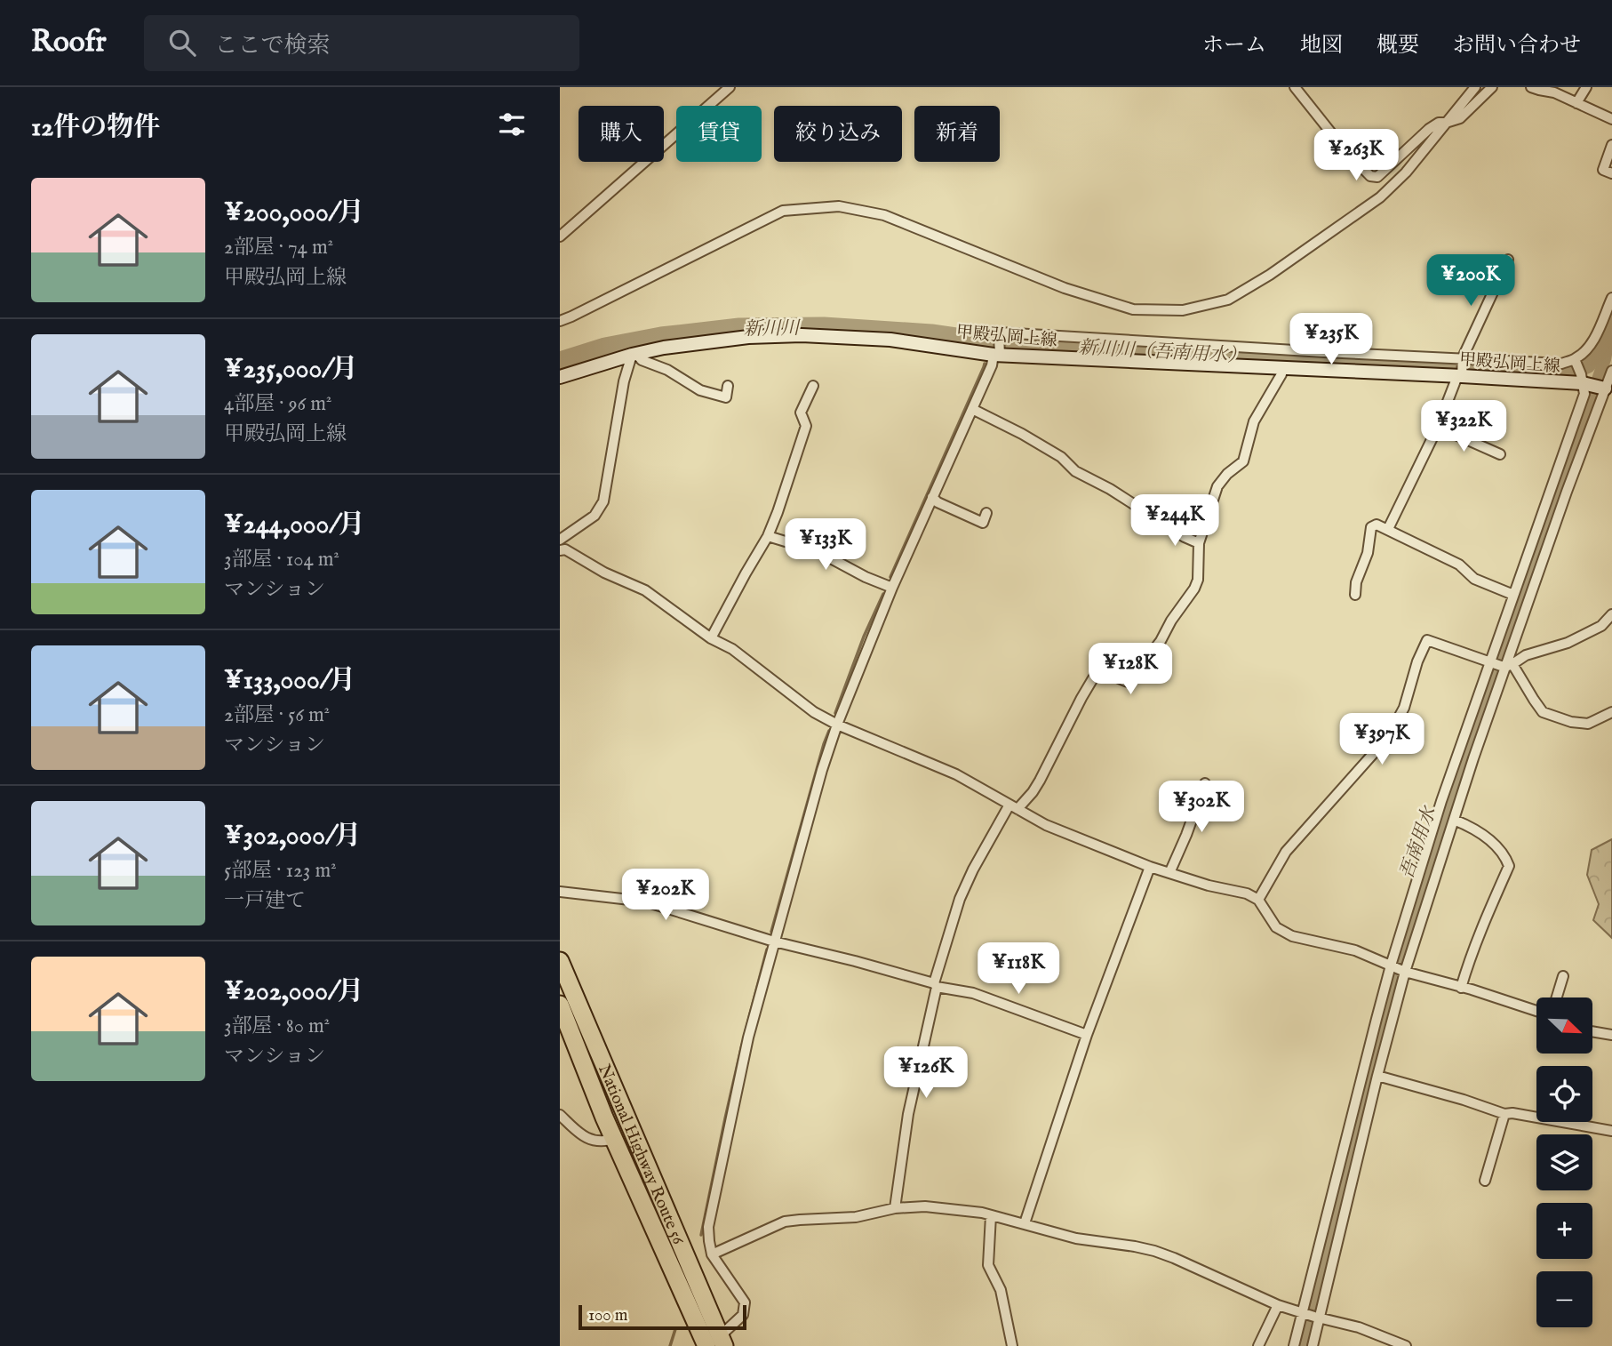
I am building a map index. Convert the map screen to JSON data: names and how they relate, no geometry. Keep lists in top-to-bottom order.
{
  "streets": {
    "highway": ["National Highway Route 56"],
    "main road": ["甲殿弘岡上線"]
  },
  "water": ["新川川", "新川川（吾南用水）", "吾南用水"],
  "scale_bar": "100 m",
  "north": "bottom right",
  "page": {
    "header": "Roofr",
    "search": "ここで検索",
    "nav": [
      "ホーム",
      "地図",
      "概要",
      "お問い合わせ"
    ],
    "heading": "12件の物件",
    "chip": [
      "購入",
      "賃貸",
      "絞り込み",
      "新着"
    ],
    "price": [
      "¥263K",
      "¥200K",
      "¥235K",
      "¥322K",
      "¥244K",
      "¥133K",
      "¥128K",
      "¥397K",
      "¥302K",
      "¥202K",
      "¥118K",
      "¥126K"
    ],
    "list": [
      {
        "name": "¥200,000/月",
        "note": "2部屋 · 74 m² · 甲殿弘岡上線"
      },
      {
        "name": "¥235,000/月",
        "note": "4部屋 · 96 m² · 甲殿弘岡上線"
      },
      {
        "name": "¥244,000/月",
        "note": "3部屋 · 104 m² · マンション"
      },
      {
        "name": "¥133,000/月",
        "note": "2部屋 · 56 m² · マンション"
      },
      {
        "name": "¥302,000/月",
        "note": "5部屋 · 123 m² · 一戸建て"
      },
      {
        "name": "¥202,000/月",
        "note": "3部屋 · 80 m² · マンション"
      }
    ],
    "map_buttons": ["+", "−"],
    "scale": "100 m"
  }
}
